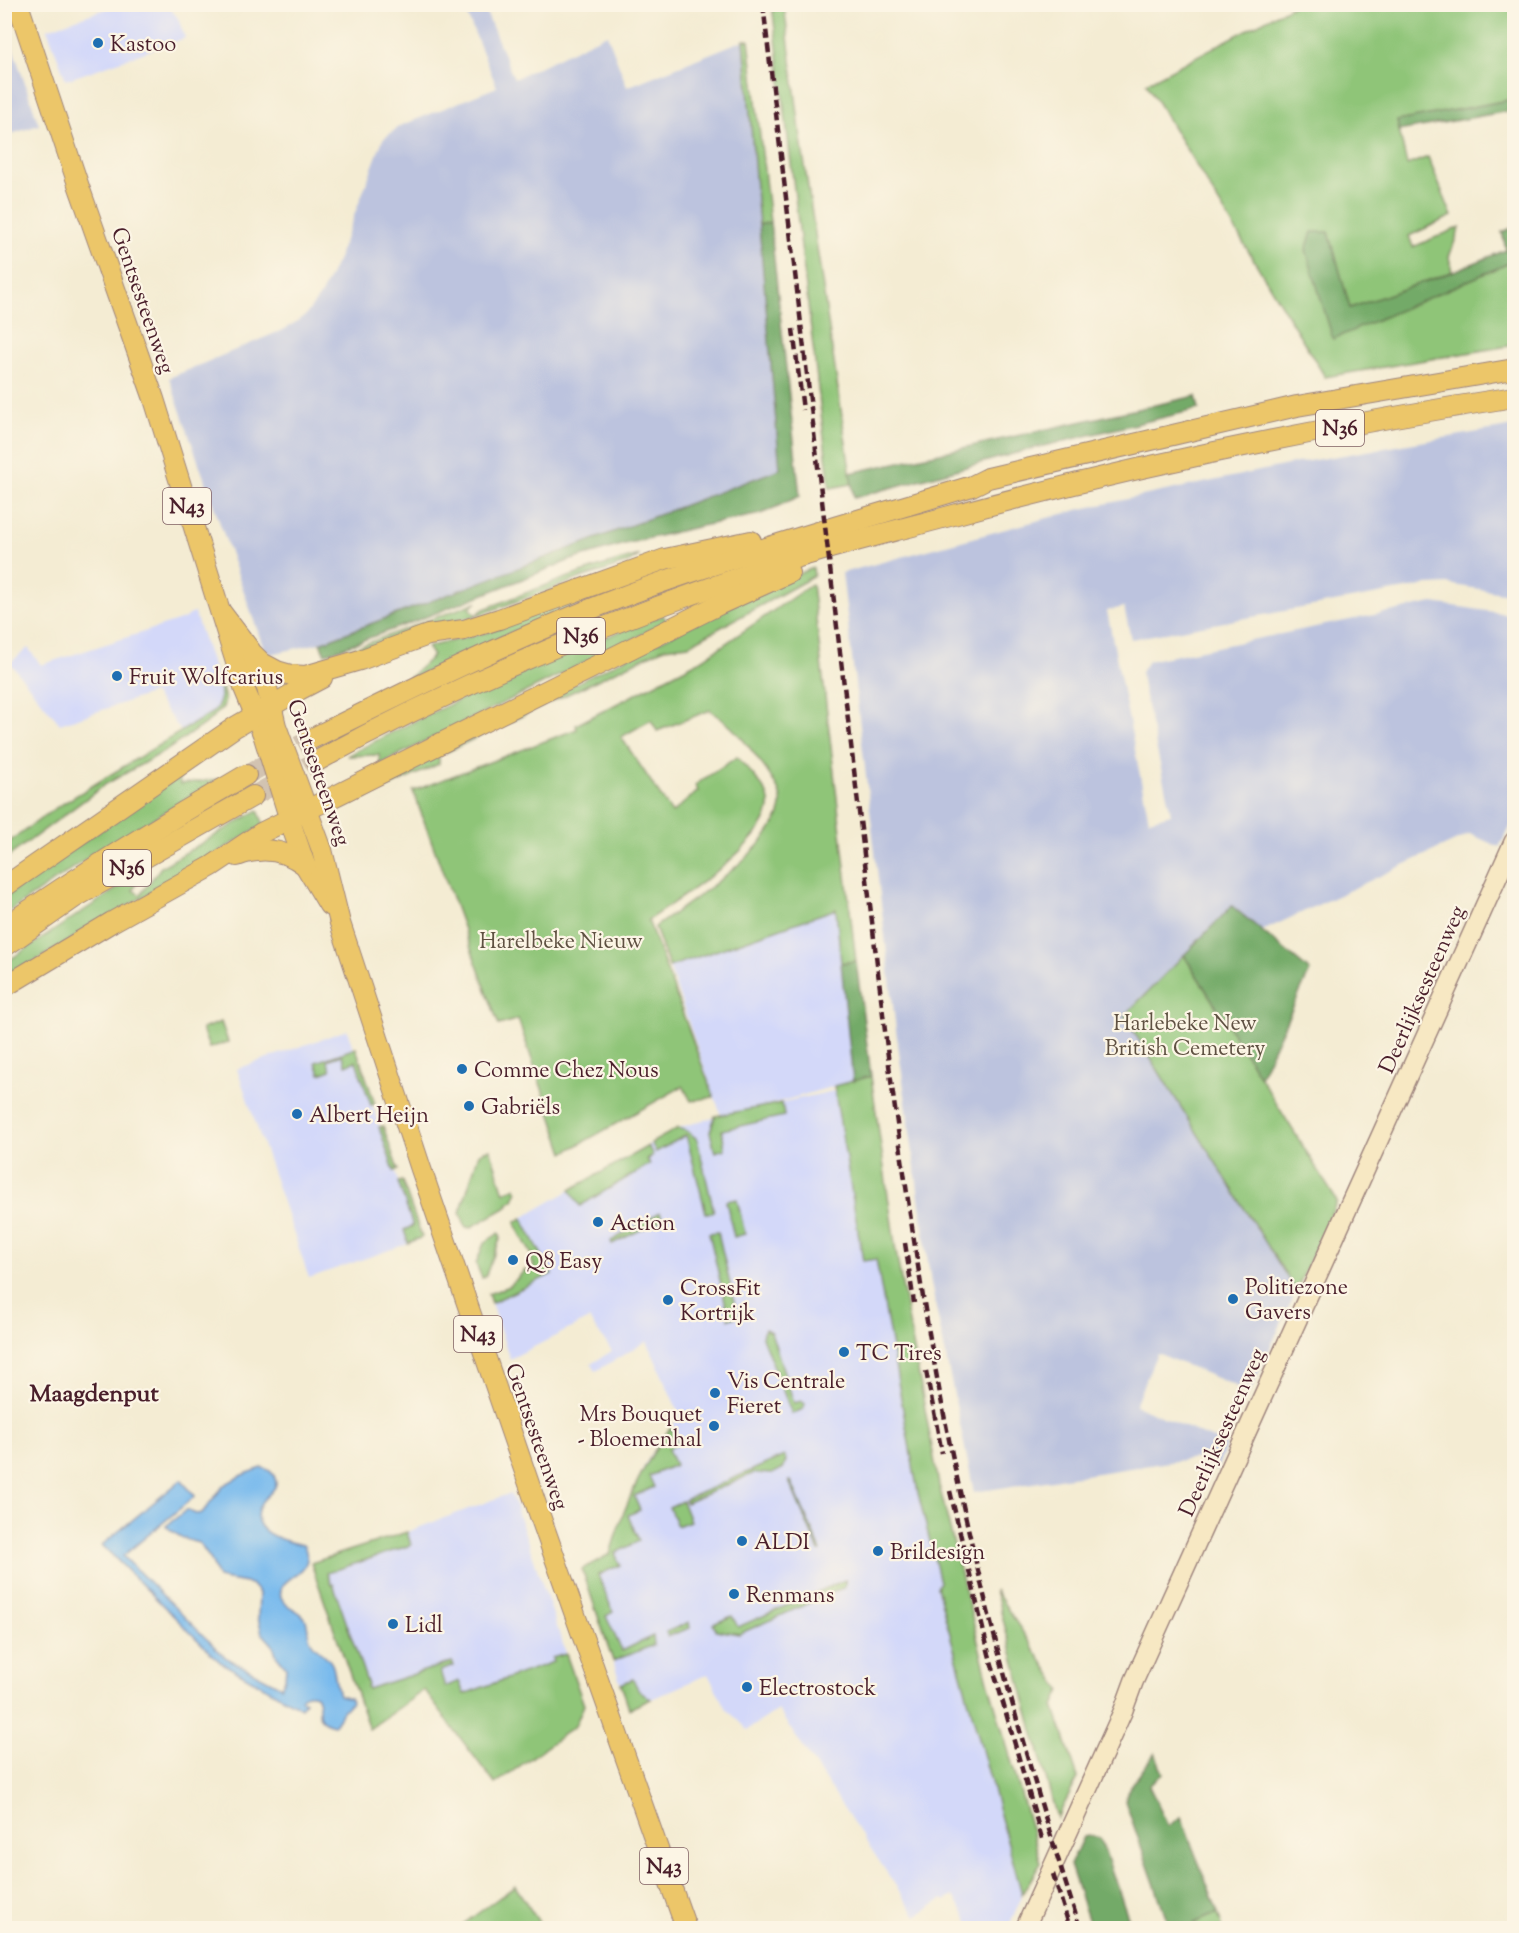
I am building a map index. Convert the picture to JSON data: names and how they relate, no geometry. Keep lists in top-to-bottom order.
{
  "streets": {
    "main road": [
      "Gentsesteenweg",
      "N36",
      "N43",
      "Deerlijksesteenweg"
    ]
  },
  "districts": ["Maagdenput"],
  "parks": ["Harelbeke Nieuw", "Harlebeke New British Cemetery"],
  "places": [
    "Kastoo",
    "Fruit Wolfcarius",
    "Comme Chez Nous",
    "Gabriëls",
    "Albert Heijn",
    "Action",
    "Q8 Easy",
    "Politiezone Gavers",
    "CrossFit Kortrijk",
    "TC Tires",
    "Vis Centrale Fieret",
    "Mrs Bouquet - Bloemenhal",
    "ALDI",
    "Brildesign",
    "Renmans",
    "Lidl",
    "Electrostock"
  ]
}
